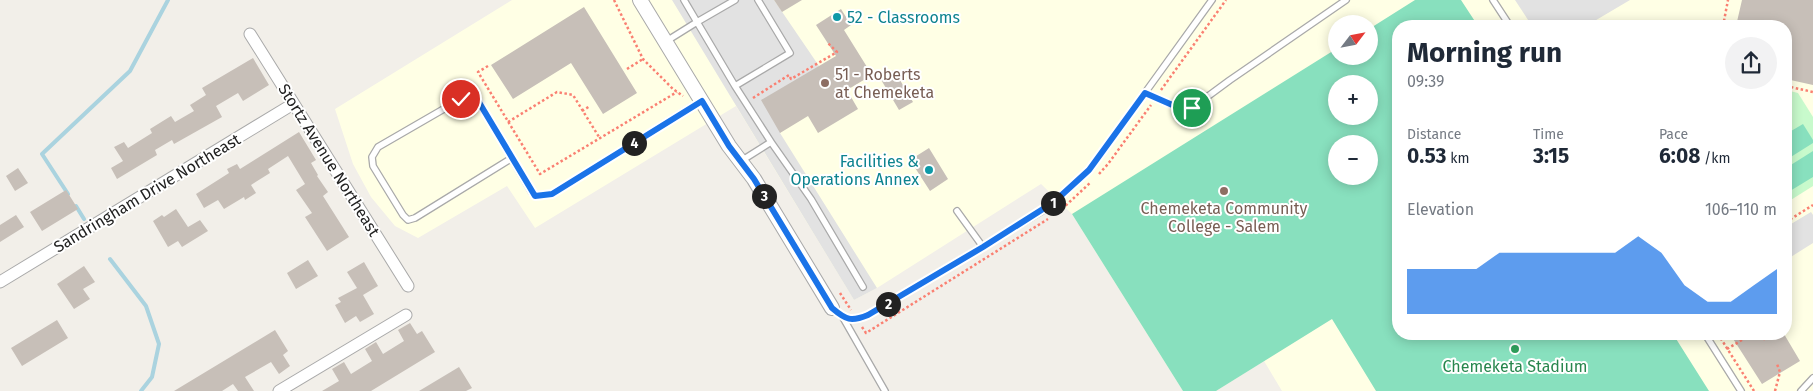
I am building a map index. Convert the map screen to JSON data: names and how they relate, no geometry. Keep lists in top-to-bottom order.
{
  "streets": {
    "street": ["Stortz Avenue Northeast", "Sandringham Drive Northeast"]
  },
  "crossings": [
    ["Stortz Avenue Northeast", "Sandringham Drive Northeast"]
  ],
  "places": [
    "52 - Classrooms",
    "51 - Roberts at Chemeketa",
    "Facilities & Operations Annex",
    "Chemeketa Community College - Salem",
    "Chemeketa Stadium"
  ],
  "north": "top right",
  "page": {
    "map_buttons": ["+", "−"],
    "heading": ["Morning run", "09:39"],
    "stats": [
      ["Distance", "0.53 km"],
      ["Time", "3:15"],
      ["Pace", "6:08 /km"]
    ],
    "pins": [
      "4",
      "3",
      "1",
      "2"
    ],
    "chart": ["Elevation", "106–110 m"]
  }
}
